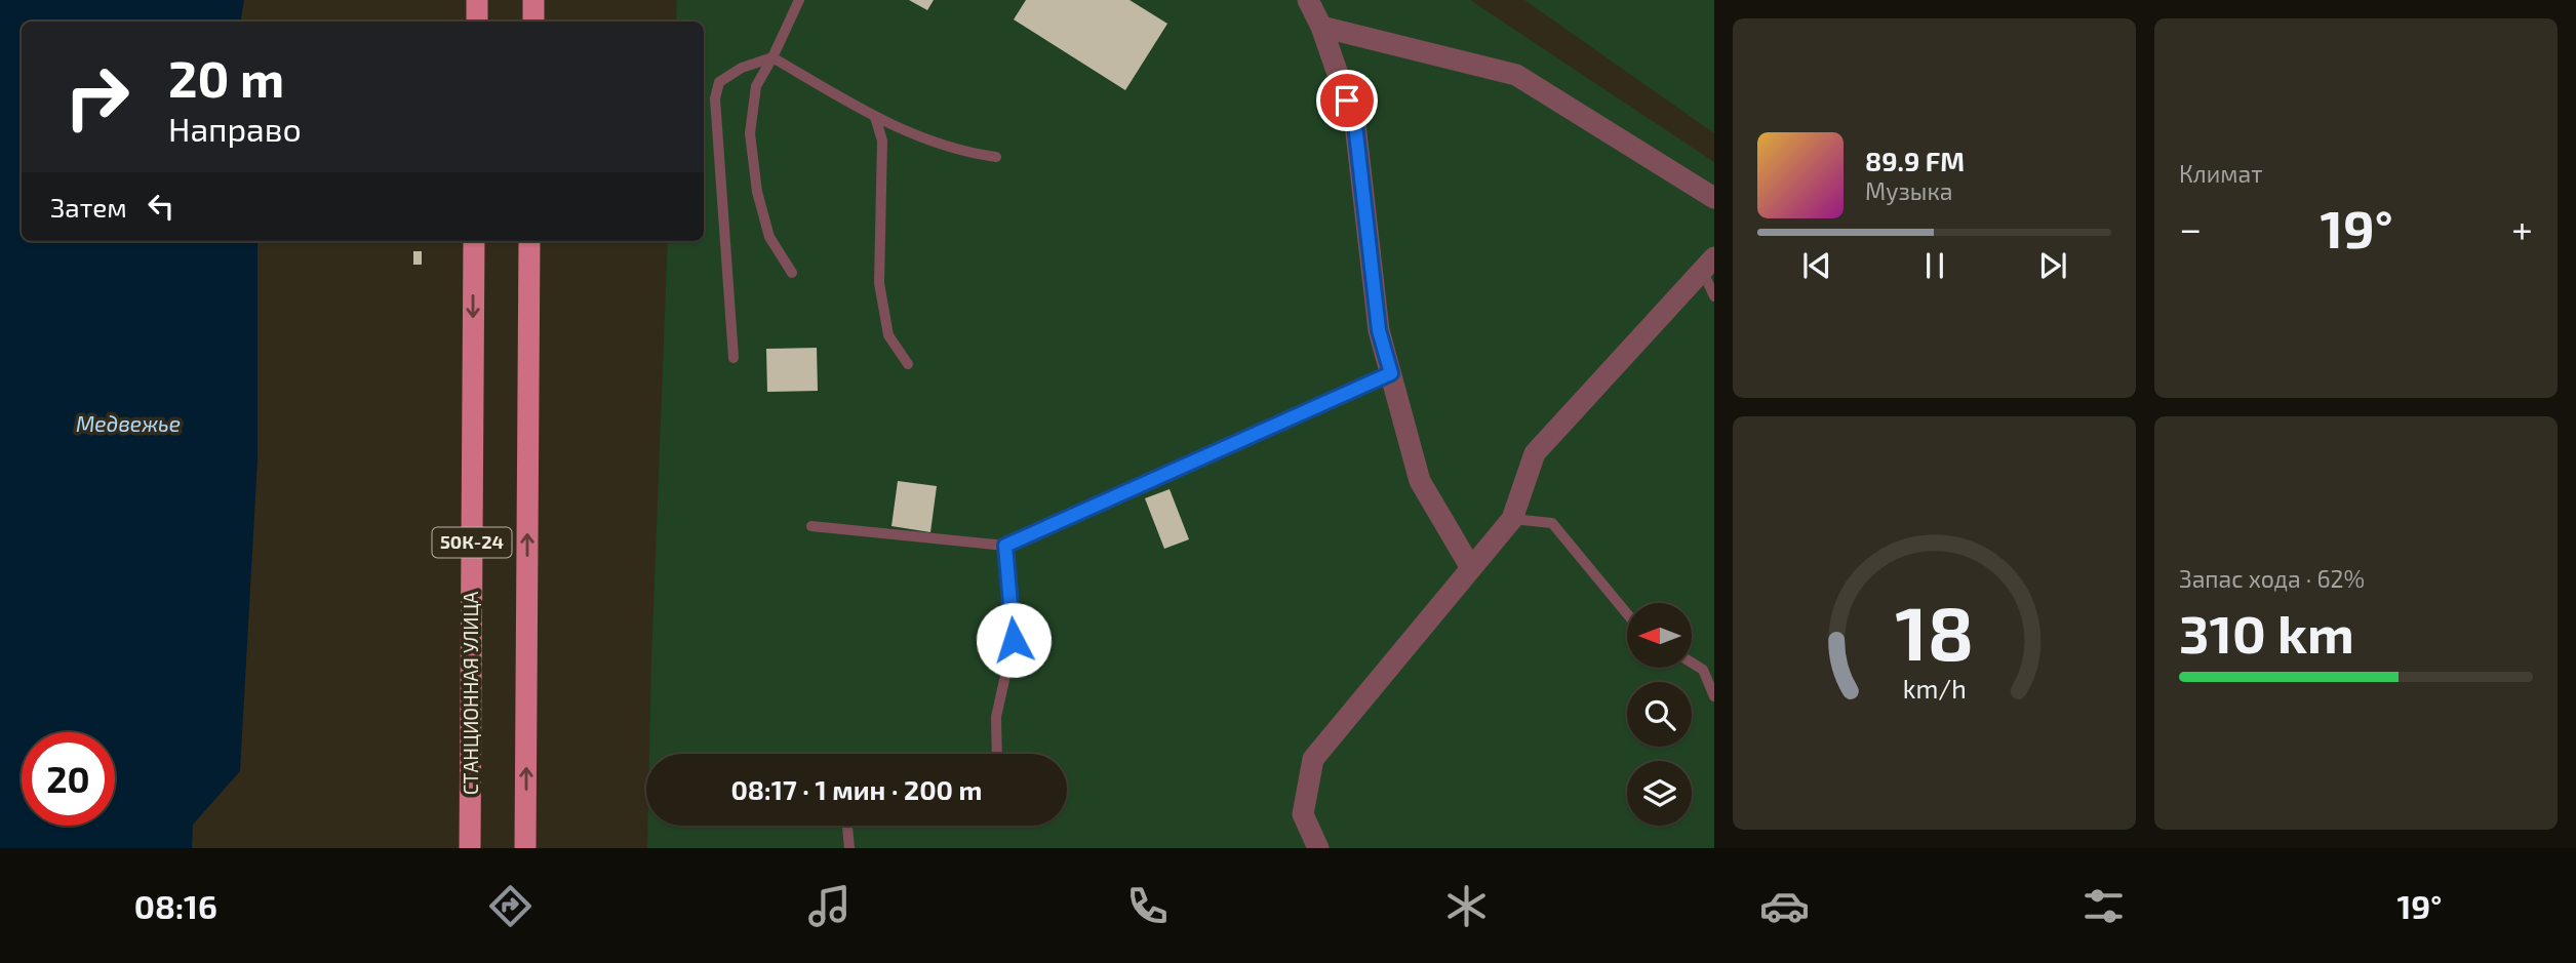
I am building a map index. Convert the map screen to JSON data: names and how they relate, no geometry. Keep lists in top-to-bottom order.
{
  "streets": {
    "main road": ["50К-24", "СТАНЦИОННАЯ УЛИЦА"]
  },
  "water": ["Медвежье"],
  "north": "left",
  "page": {
    "tile": [
      "Климат",
      ["Запас хода · 62%", "310 km"]
    ],
    "turn": ["20 m", "Направо"],
    "song": ["89.9 FM", "Музыка"],
    "then": "Затем",
    "heat": ["−", "19°", "+"],
    "limit": "20",
    "trip": "08:17 · 1 мин · 200 m",
    "tabs": ["08:16", "19°"],
    "gauge": ["18", "km/h"]
  }
}
